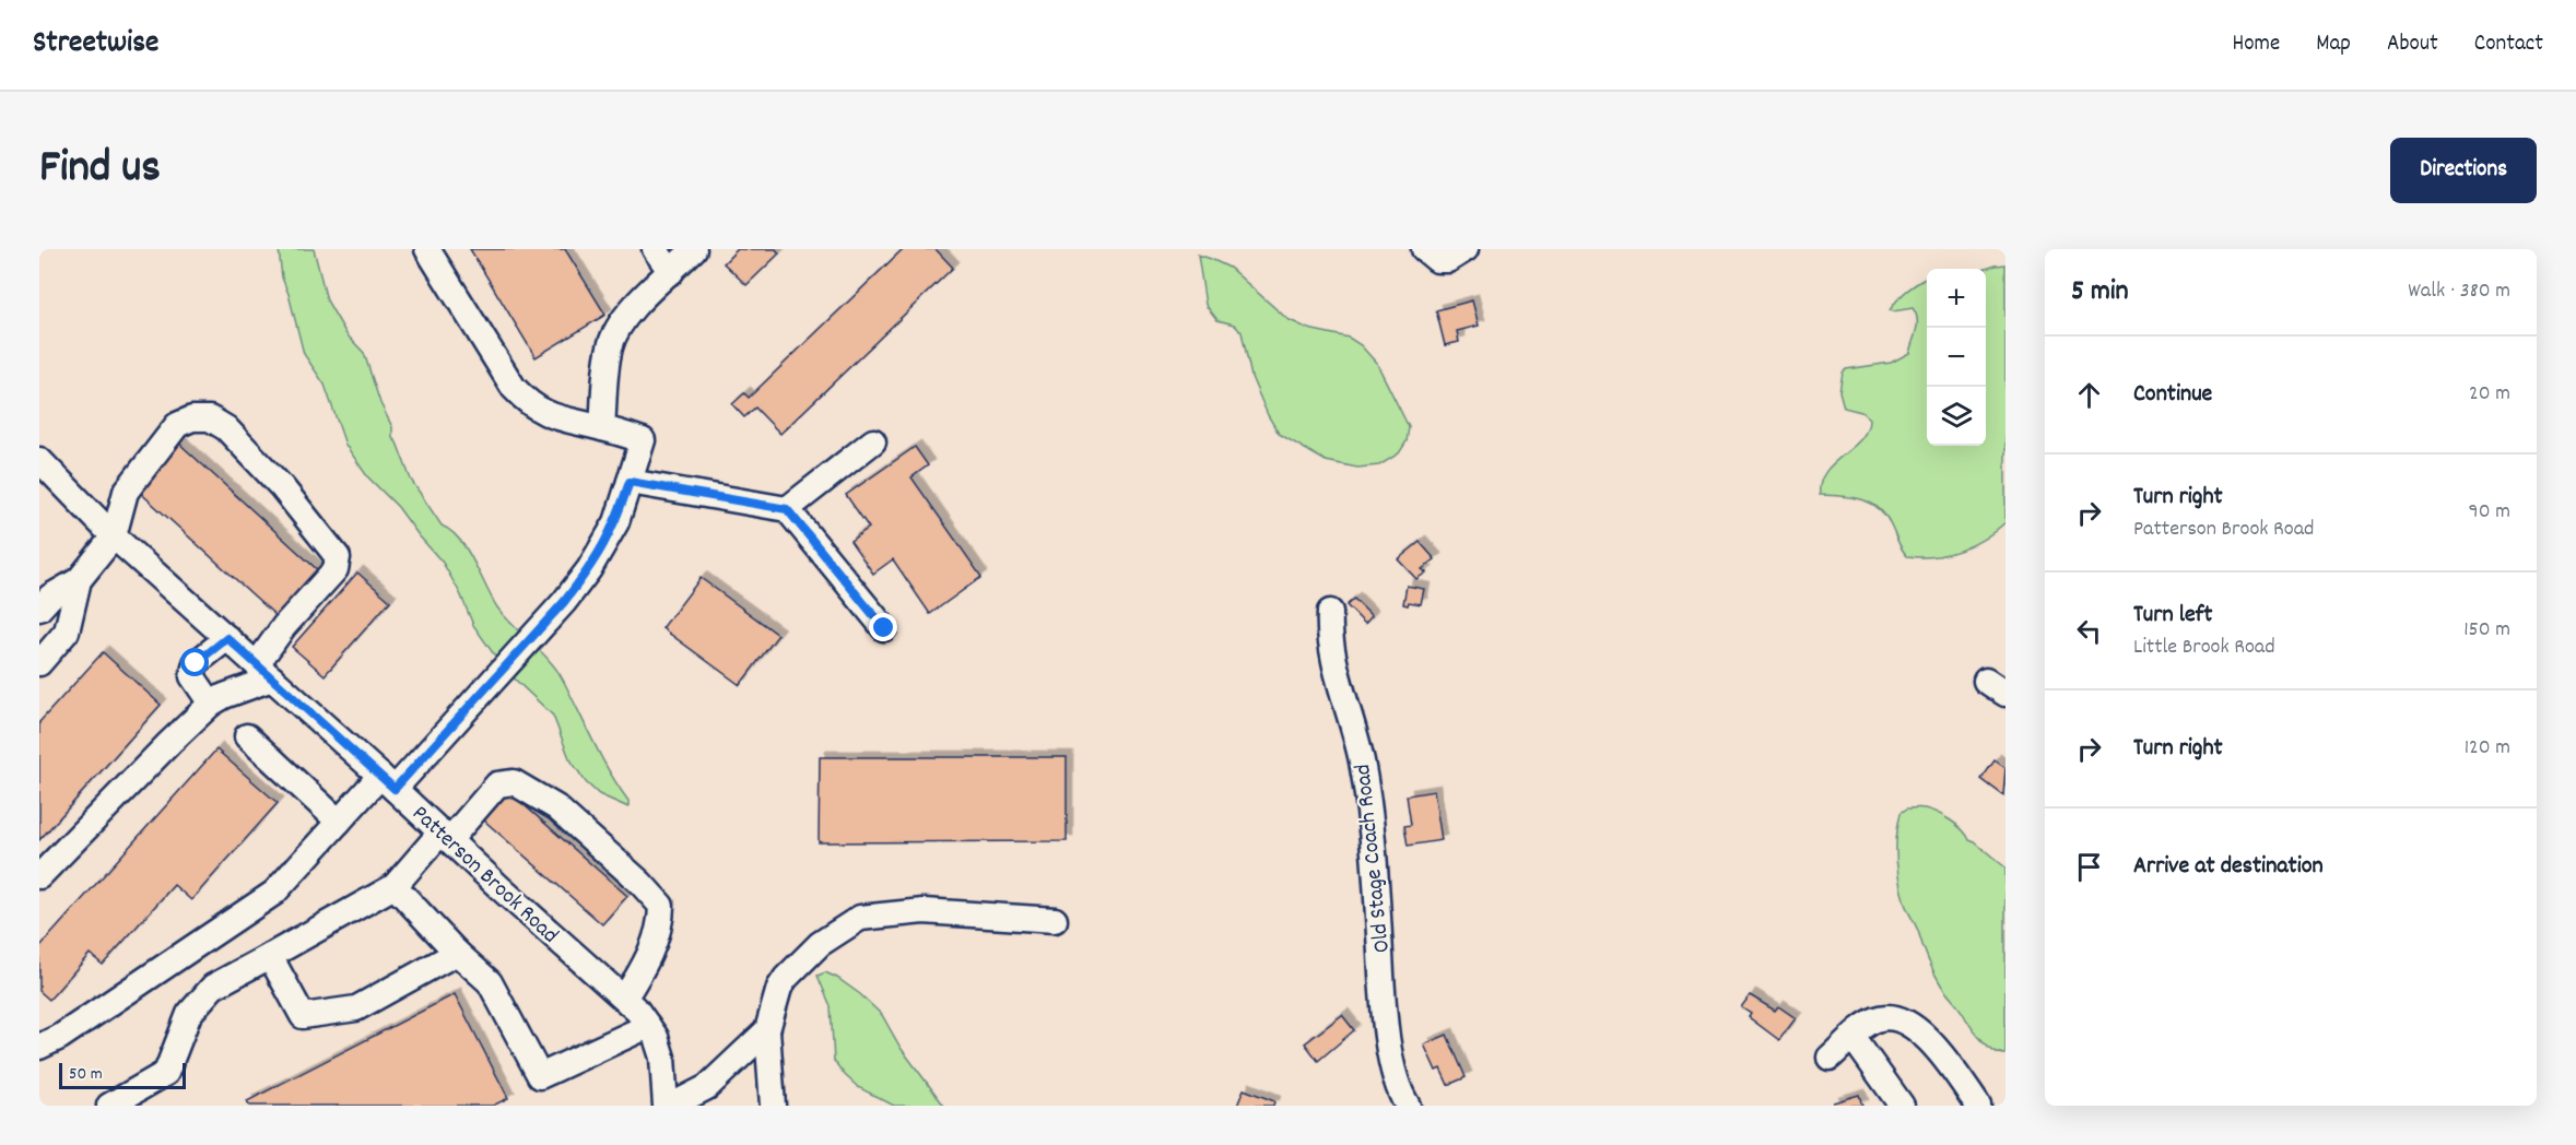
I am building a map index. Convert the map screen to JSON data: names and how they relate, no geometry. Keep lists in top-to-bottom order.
{
  "streets": {
    "street": ["Old Stage Coach Road", "Patterson Brook Road"]
  },
  "scale_bar": "50 m",
  "page": {
    "header": "Streetwise",
    "nav": [
      "Home",
      "Map",
      "About",
      "Contact"
    ],
    "title": "Find us",
    "buttons": "Directions",
    "heading": ["5 min", "Walk · 380 m"],
    "map_buttons": ["+", "−"],
    "list": [
      ["Continue", "20 m"],
      ["Turn right", "Patterson Brook Road", "90 m"],
      ["Turn left", "Little Brook Road", "150 m"],
      ["Turn right", "120 m"],
      "Arrive at destination"
    ],
    "scale": "50 m"
  }
}
